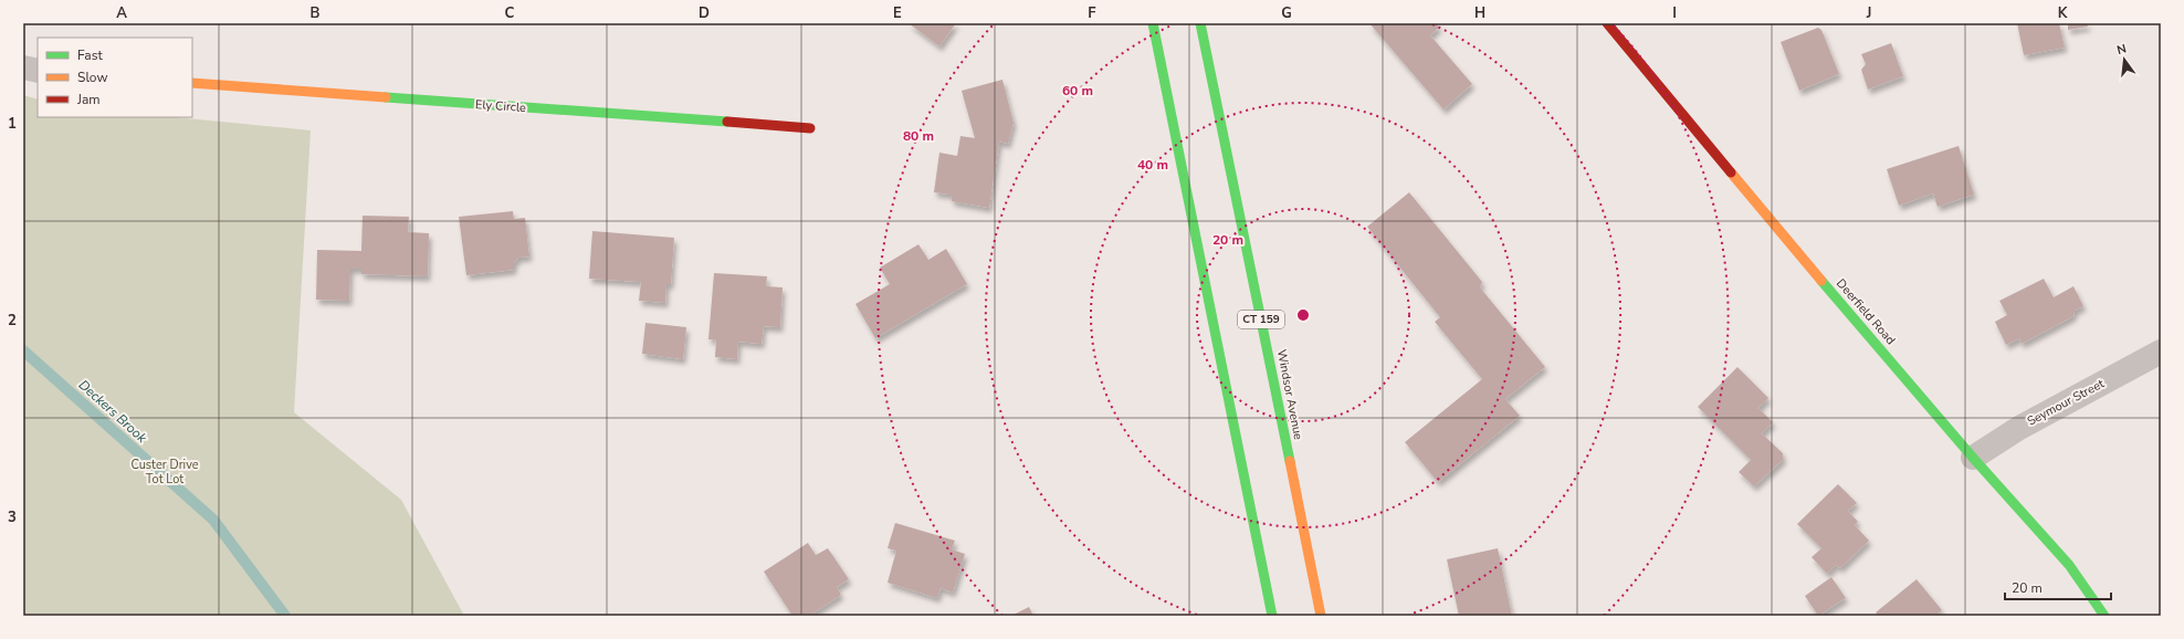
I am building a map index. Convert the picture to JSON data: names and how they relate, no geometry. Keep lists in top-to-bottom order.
{
  "streets": {
    "street": [
      "Ely Circle",
      "Deerfield Road",
      "CT 159",
      "Windsor Avenue",
      "Seymour Street"
    ]
  },
  "crossings": [
    ["Deerfield Road", "Seymour Street"]
  ],
  "water": ["Deckers Brook"],
  "parks": ["Custer Drive Tot Lot"],
  "legend": ["Fast", "Slow", "Jam"],
  "scale_bar": "20 m",
  "north": "top",
  "grid": {
    "columns": [
      "A",
      "B",
      "C",
      "D",
      "E",
      "F",
      "G",
      "H",
      "I",
      "J",
      "K"
    ],
    "rows": ["1", "2", "3"]
  },
  "rings": [
    "60 m",
    "80 m",
    "40 m",
    "20 m"
  ]
}
